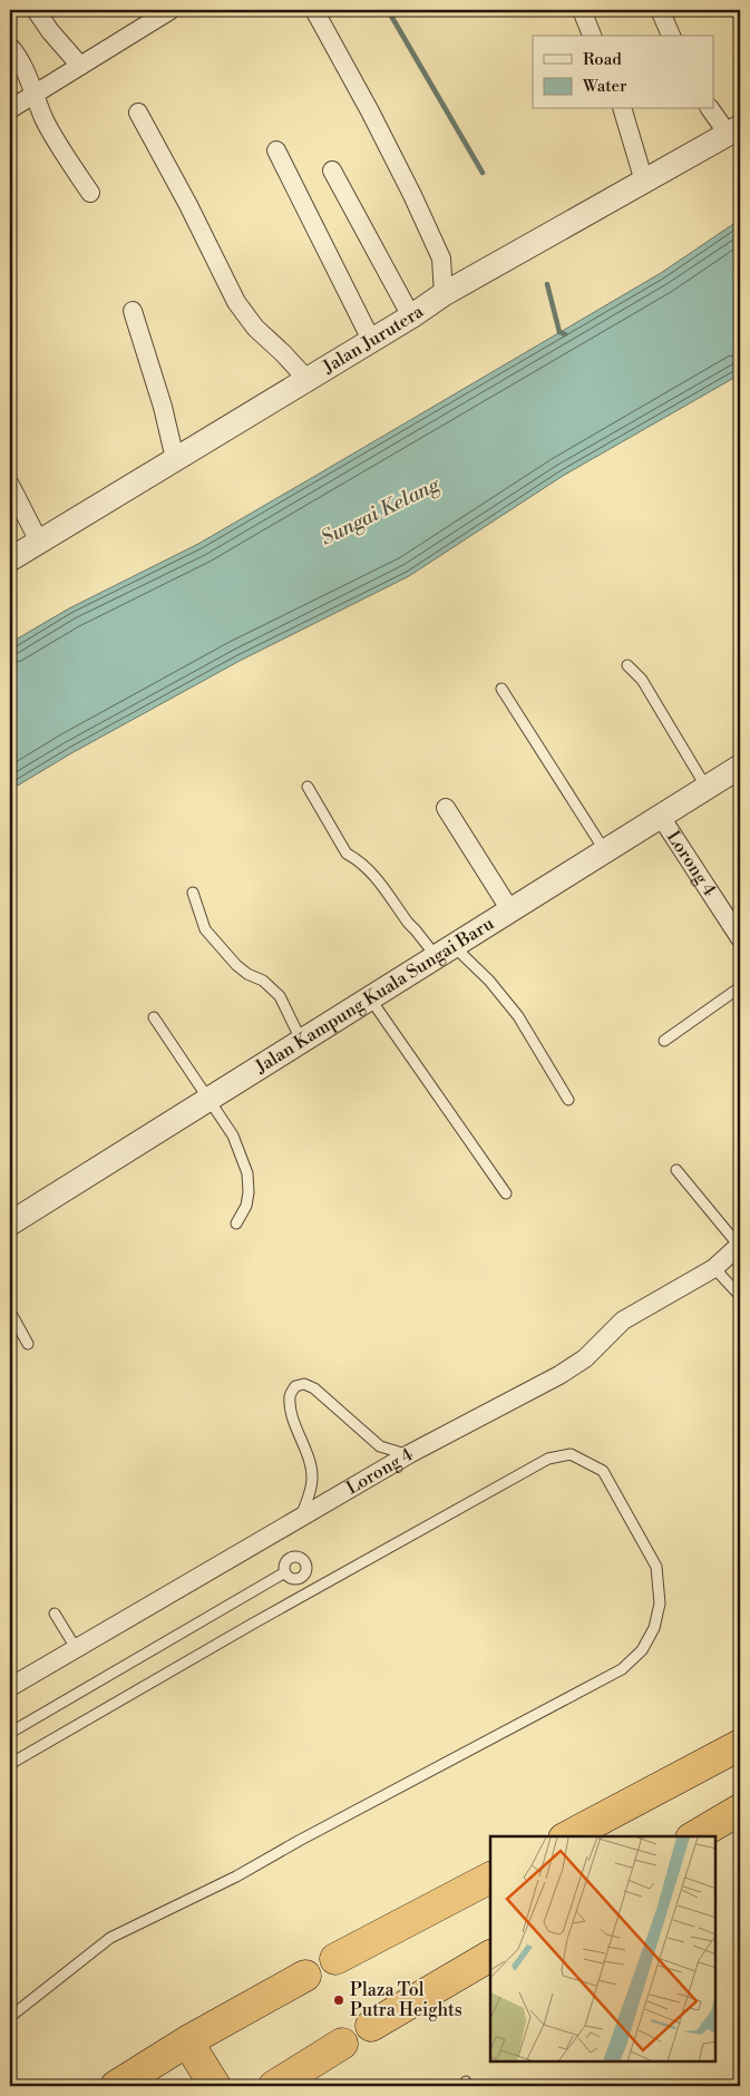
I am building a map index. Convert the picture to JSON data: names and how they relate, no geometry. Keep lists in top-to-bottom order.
{
  "streets": {
    "street": ["Jalan Jurutera", "Lorong 4", "Jalan Kampung Kuala Sungai Baru"]
  },
  "crossings": [
    ["Lorong 4", "Jalan Kampung Kuala Sungai Baru"]
  ],
  "water": ["Sungai Kelang"],
  "places": ["Plaza Tol Putra Heights"],
  "legend": ["Road", "Water"]
}
